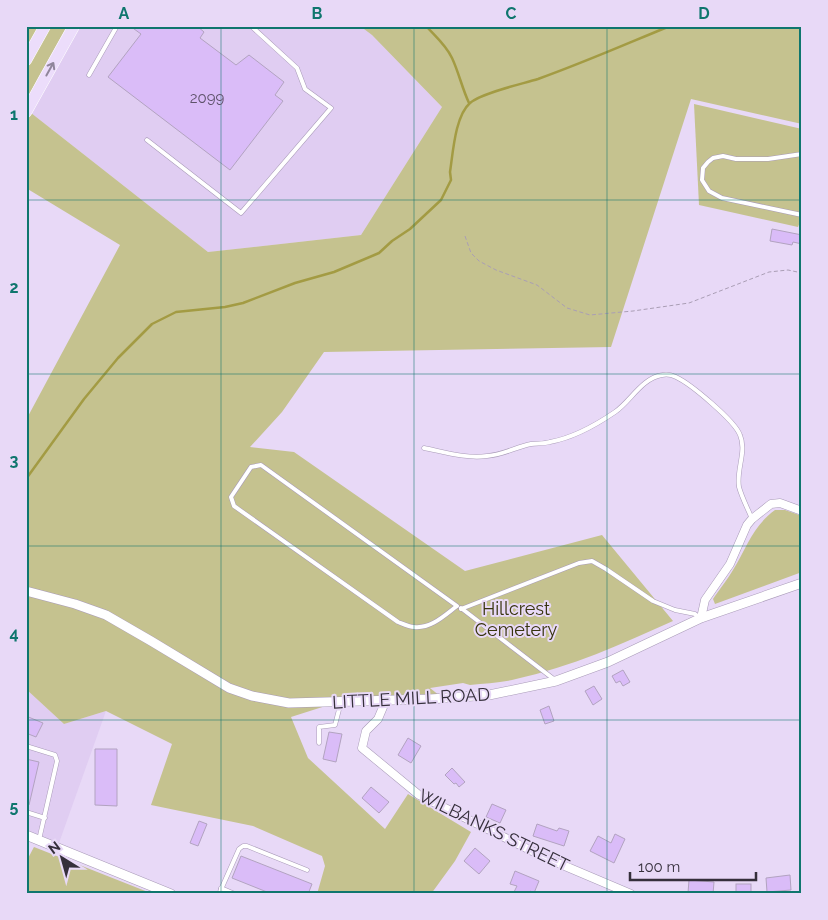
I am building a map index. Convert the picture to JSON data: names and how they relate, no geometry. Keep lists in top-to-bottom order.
{
  "streets": {
    "street": ["LITTLE MILL ROAD", "WILBANKS STREET"]
  },
  "crossings": [
    ["LITTLE MILL ROAD", "WILBANKS STREET"]
  ],
  "parks": ["Hillcrest Cemetery"],
  "house_numbers": ["2099"],
  "scale_bar": "100 m",
  "north": "top left",
  "grid": {
    "columns": [
      "A",
      "B",
      "C",
      "D"
    ],
    "rows": [
      "1",
      "2",
      "3",
      "4",
      "5"
    ]
  }
}
